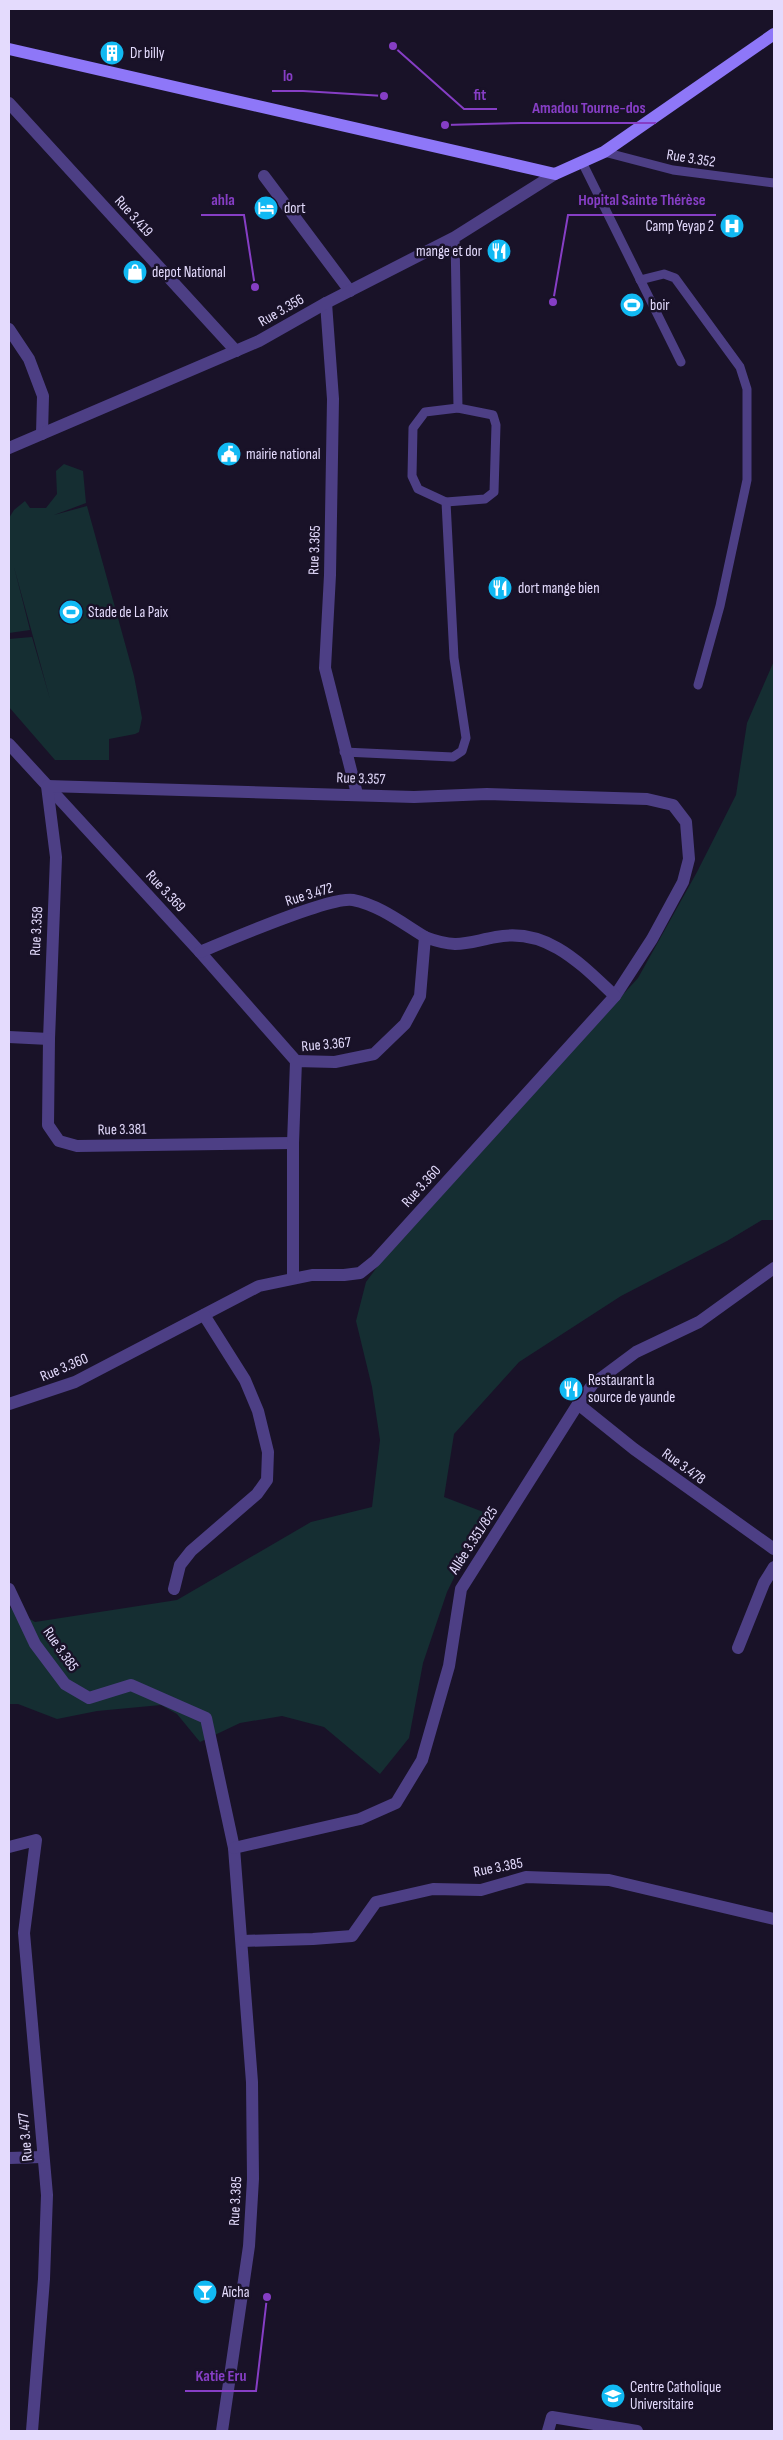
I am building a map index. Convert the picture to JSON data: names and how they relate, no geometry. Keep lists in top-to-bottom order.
{
  "streets": {
    "street": [
      "Rue 3.419",
      "Rue 3.356",
      "Rue 3.365",
      "Rue 3.357",
      "Rue 3.369",
      "Rue 3.472",
      "Rue 3.358",
      "Rue 3.367",
      "Rue 3.381",
      "Rue 3.360",
      "Rue 3.478",
      "Allée 3.351/825",
      "Rue 3.385",
      "Rue 3.477"
    ],
    "lane": ["Rue 3.352"]
  },
  "crossings": [
    ["Rue 3.419", "Rue 3.356"],
    ["Rue 3.356", "Rue 3.365"],
    ["Rue 3.365", "Rue 3.357"],
    ["Rue 3.357", "Rue 3.369"],
    ["Rue 3.357", "Rue 3.358"],
    ["Rue 3.357", "Rue 3.360"],
    ["Rue 3.369", "Rue 3.472"],
    ["Rue 3.369", "Rue 3.358"],
    ["Rue 3.369", "Rue 3.367"],
    ["Rue 3.472", "Rue 3.367"],
    ["Rue 3.358", "Rue 3.381"],
    ["Rue 3.367", "Rue 3.381"],
    ["Rue 3.367", "Rue 3.360"],
    ["Rue 3.478", "Allée 3.351/825"],
    ["Allée 3.351/825", "Rue 3.385"]
  ],
  "places": {
    "other": [
      "fit",
      "lo",
      "Amadou Tourne-dos",
      "ahla",
      "Hopital Sainte Thérèse",
      "Katie Eru"
    ],
    "building": ["Dr billy"],
    "hotel": ["dort"],
    "hospital": ["Camp Yeyap 2"],
    "restaurant": ["mange et dor", "dort mange bien", "Restaurant la source de yaunde"],
    "shop": ["depot National"],
    "sports": ["boir", "Stade de La Paix"],
    "public building": ["mairie national"],
    "bar": ["Aïcha"],
    "school or university": ["Centre Catholique Universitaire"]
  }
}
